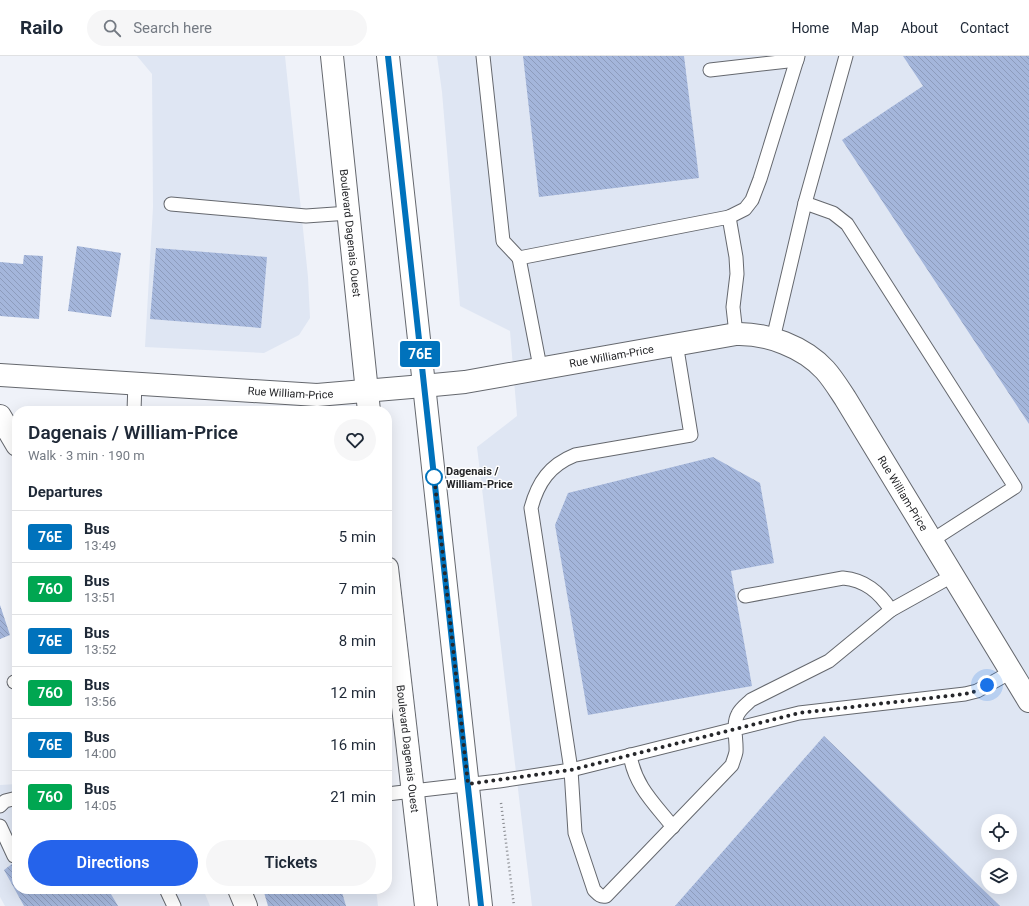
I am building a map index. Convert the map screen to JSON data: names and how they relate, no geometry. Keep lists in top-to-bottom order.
{
  "streets": {
    "main road": ["Boulevard Dagenais Ouest", "Rue William-Price"]
  },
  "crossings": [
    ["Boulevard Dagenais Ouest", "Rue William-Price"]
  ],
  "places": ["Dagenais / William-Price"],
  "lines": ["bus line 76E"],
  "page": {
    "header": "Railo",
    "search": "Search here",
    "nav": [
      "Home",
      "Map",
      "About",
      "Contact"
    ],
    "on_map": "76E",
    "heading": [
      ["Dagenais / William-Price", "Walk · 3 min · 190 m"],
      "Departures"
    ],
    "list": [
      {
        "mark": "76E",
        "name": "Bus",
        "note": "13:49",
        "value": "5 min"
      },
      {
        "mark": "76O",
        "name": "Bus",
        "note": "13:51",
        "value": "7 min"
      },
      {
        "mark": "76E",
        "name": "Bus",
        "note": "13:52",
        "value": "8 min"
      },
      {
        "mark": "76O",
        "name": "Bus",
        "note": "13:56",
        "value": "12 min"
      },
      {
        "mark": "76E",
        "name": "Bus",
        "note": "14:00",
        "value": "16 min"
      },
      {
        "mark": "76O",
        "name": "Bus",
        "note": "14:05",
        "value": "21 min"
      }
    ],
    "buttons": ["Directions", "Tickets"]
  }
}
